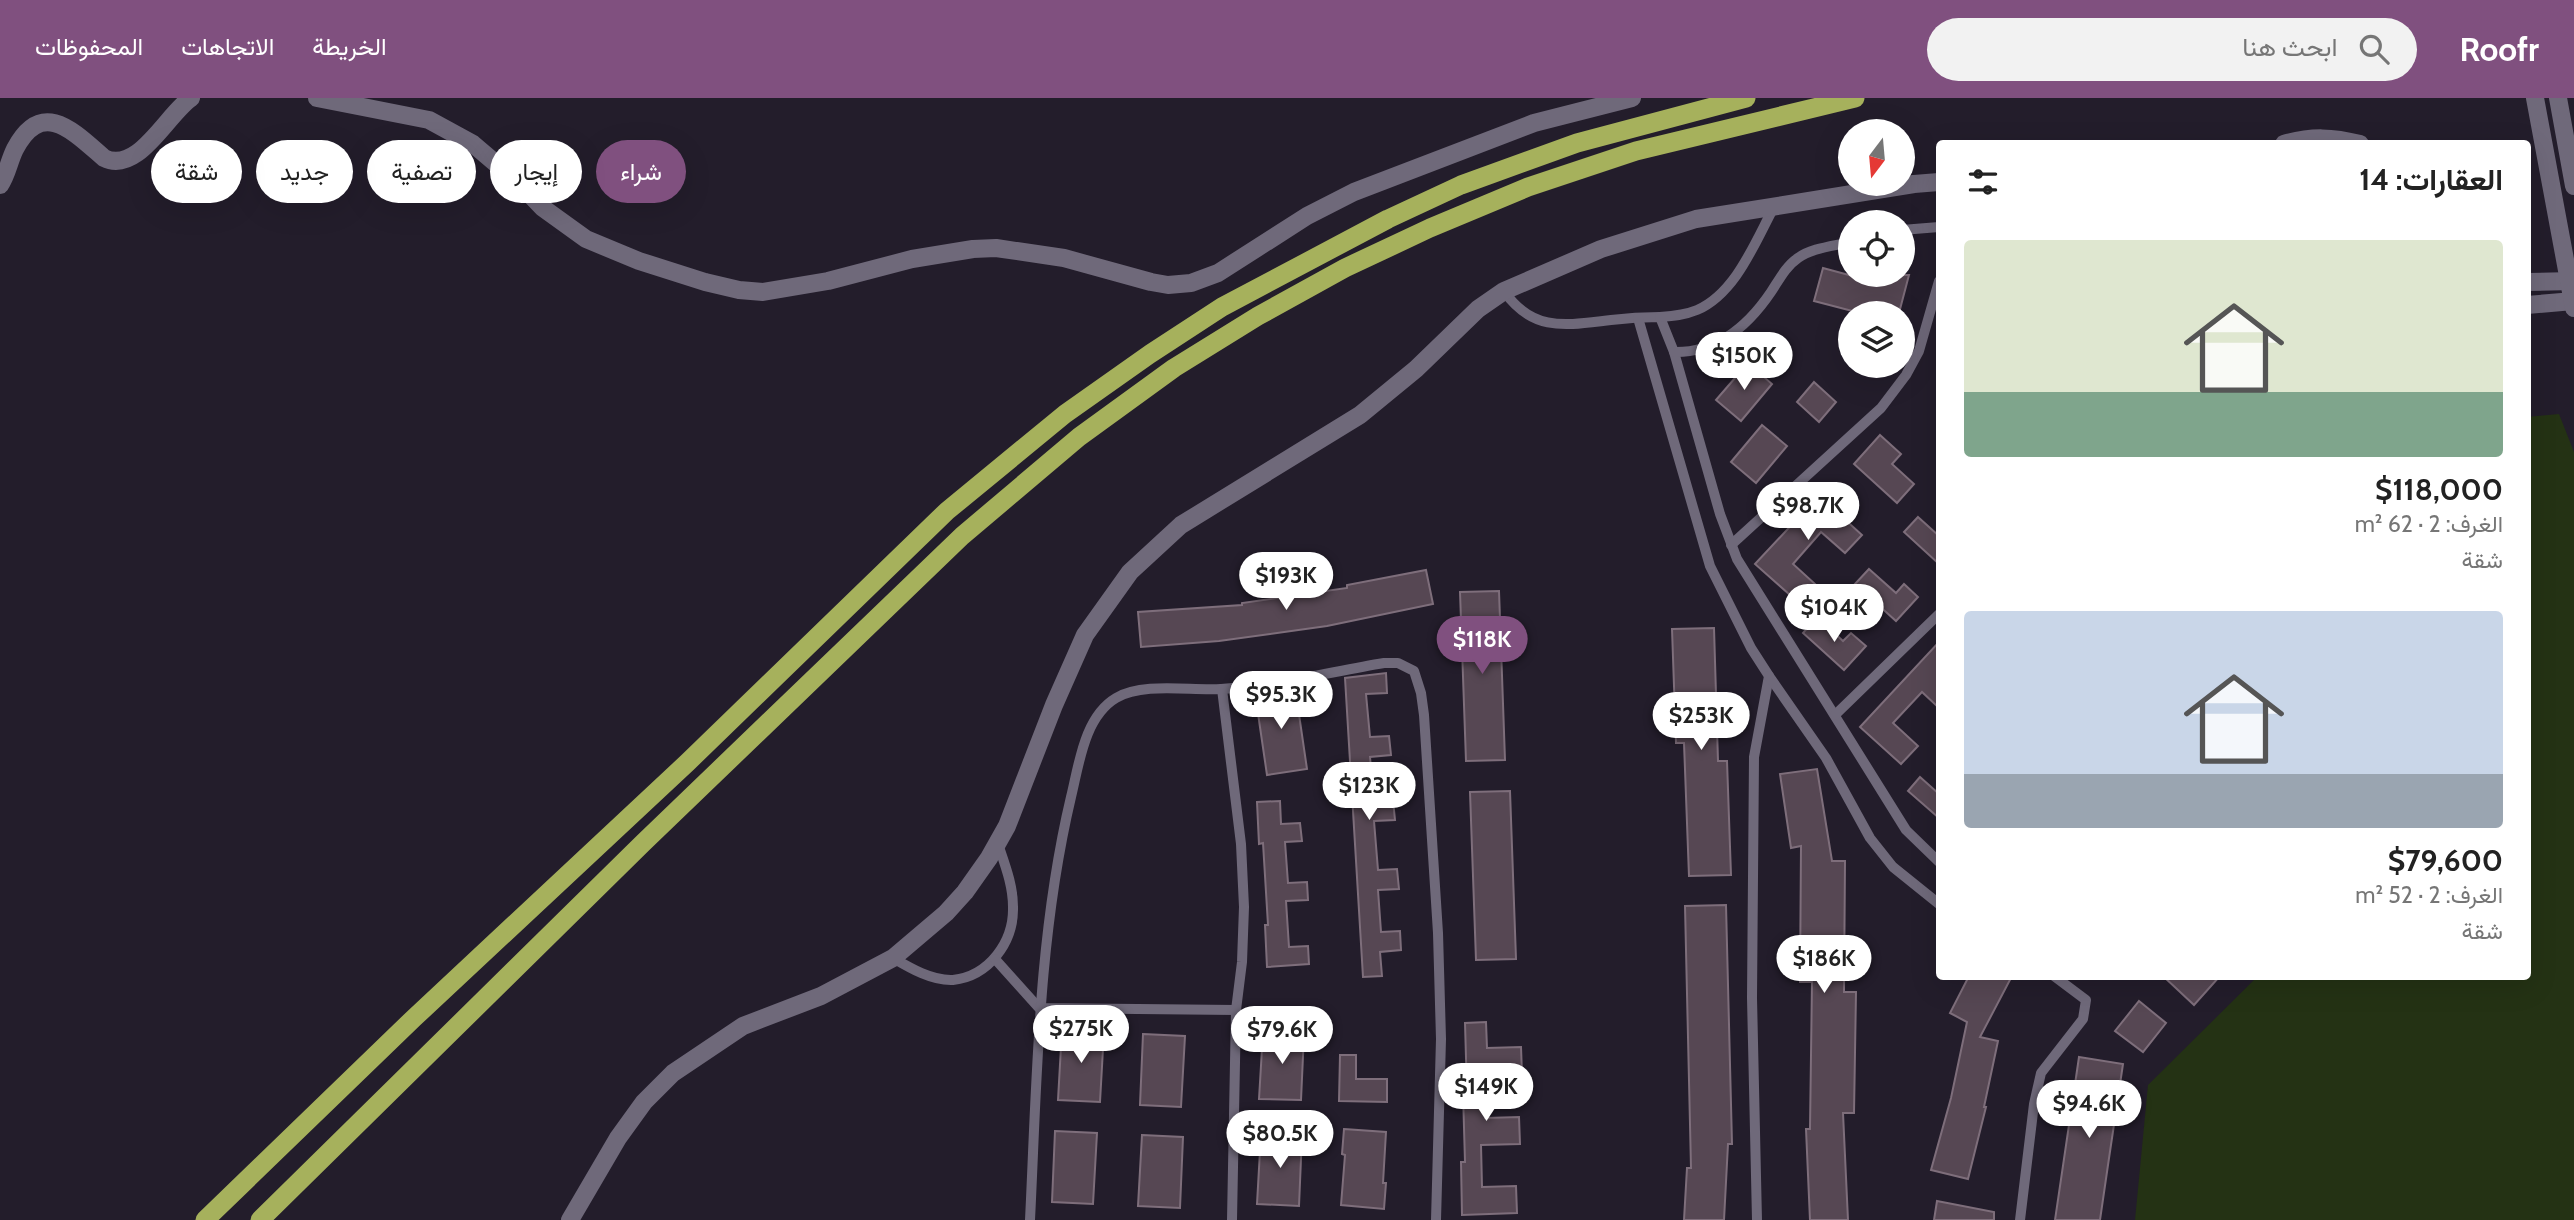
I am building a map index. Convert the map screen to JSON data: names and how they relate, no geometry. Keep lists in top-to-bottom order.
{
  "north": "bottom",
  "page": {
    "header": "Roofr",
    "search": "ابحث هنا",
    "nav": ["الخريطة", "الاتجاهات", "المحفوظات"],
    "chip": [
      "شراء",
      "إيجار",
      "تصفية",
      "جديد",
      "شقة"
    ],
    "heading": "العقارات: 14",
    "list": [
      {
        "name": "$118,000",
        "note": "الغرف: 2 · 62 m² · شقة"
      },
      {
        "name": "$79,600",
        "note": "الغرف: 2 · 52 m² · شقة"
      }
    ],
    "price": [
      "$150K",
      "$98.7K",
      "$193K",
      "$104K",
      "$118K",
      "$95.3K",
      "$253K",
      "$123K",
      "$186K",
      "$275K",
      "$79.6K",
      "$149K",
      "$94.6K",
      "$80.5K"
    ]
  }
}
